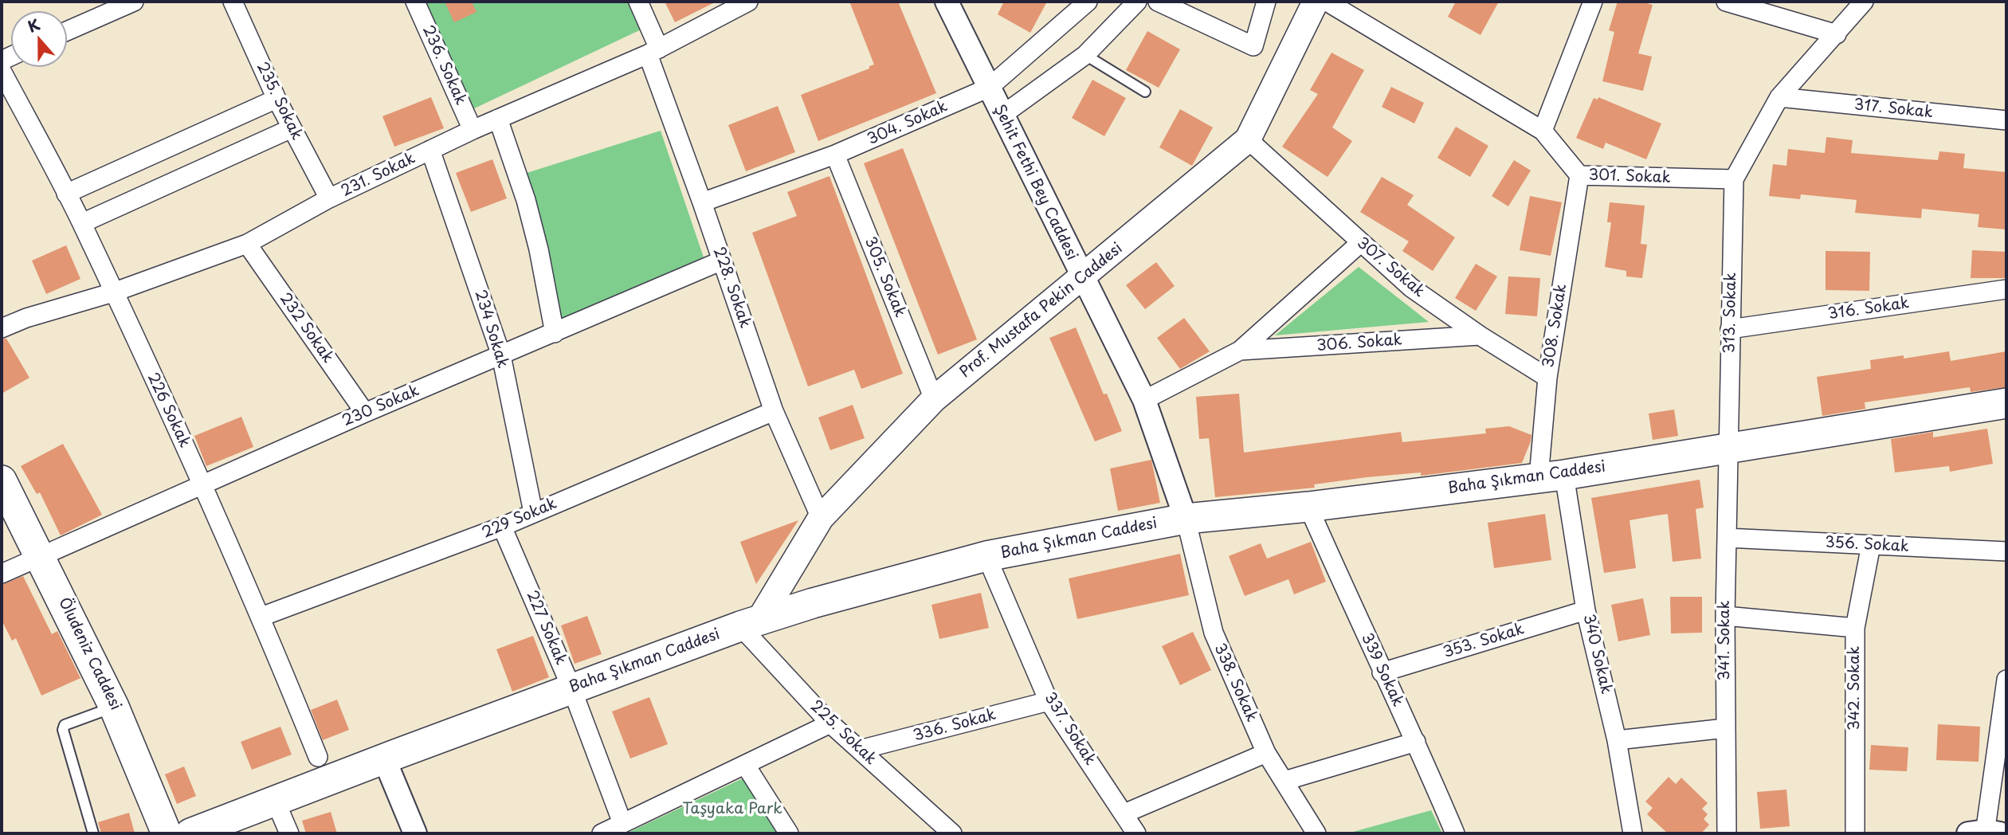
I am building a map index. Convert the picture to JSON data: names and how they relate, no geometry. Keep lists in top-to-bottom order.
{
  "streets": {
    "main road": ["Prof. Mustafa Pekin Caddesi", "Baha Şıkman Caddesi", "Öludeniz Caddesi"],
    "street": [
      "236. Sokak",
      "235. Sokak",
      "317. Sokak",
      "304. Sokak",
      "231. Sokak",
      "301. Sokak",
      "Şehit Fethi Bey Caddesi",
      "307. Sokak",
      "305. Sokak",
      "228. Sokak",
      "316. Sokak",
      "313. Sokak",
      "308. Sokak",
      "232 Sokak",
      "234 Sokak",
      "306. Sokak",
      "230 Sokak",
      "226 Sokak",
      "229 Sokak",
      "356. Sokak",
      "227 Sokak",
      "341. Sokak",
      "353. Sokak",
      "340 Sokak",
      "339 Sokak",
      "338. Sokak",
      "342. Sokak",
      "336. Sokak",
      "337. Sokak",
      "225. Sokak"
    ]
  },
  "crossings": [
    ["236. Sokak", "231. Sokak"],
    ["235. Sokak", "231. Sokak"],
    ["304. Sokak", "Şehit Fethi Bey Caddesi"],
    ["304. Sokak", "305. Sokak"],
    ["304. Sokak", "228. Sokak"],
    ["231. Sokak", "228. Sokak"],
    ["231. Sokak", "232 Sokak"],
    ["231. Sokak", "234 Sokak"],
    ["231. Sokak", "226 Sokak"],
    ["301. Sokak", "313. Sokak"],
    ["301. Sokak", "308. Sokak"],
    ["Şehit Fethi Bey Caddesi", "Prof. Mustafa Pekin Caddesi"],
    ["Şehit Fethi Bey Caddesi", "Baha Şıkman Caddesi"],
    ["Şehit Fethi Bey Caddesi", "338. Sokak"],
    ["307. Sokak", "Prof. Mustafa Pekin Caddesi"],
    ["307. Sokak", "308. Sokak"],
    ["307. Sokak", "306. Sokak"],
    ["305. Sokak", "Prof. Mustafa Pekin Caddesi"],
    ["228. Sokak", "Prof. Mustafa Pekin Caddesi"],
    ["228. Sokak", "230 Sokak"],
    ["228. Sokak", "229 Sokak"],
    ["316. Sokak", "313. Sokak"],
    ["Prof. Mustafa Pekin Caddesi", "Baha Şıkman Caddesi"],
    ["Prof. Mustafa Pekin Caddesi", "225. Sokak"],
    ["313. Sokak", "Baha Şıkman Caddesi"],
    ["313. Sokak", "341. Sokak"],
    ["308. Sokak", "Baha Şıkman Caddesi"],
    ["308. Sokak", "340 Sokak"],
    ["232 Sokak", "230 Sokak"],
    ["234 Sokak", "230 Sokak"],
    ["234 Sokak", "229 Sokak"],
    ["230 Sokak", "226 Sokak"],
    ["230 Sokak", "Öludeniz Caddesi"],
    ["226 Sokak", "229 Sokak"],
    ["Baha Şıkman Caddesi", "227 Sokak"],
    ["Baha Şıkman Caddesi", "341. Sokak"],
    ["Baha Şıkman Caddesi", "340 Sokak"],
    ["Baha Şıkman Caddesi", "339 Sokak"],
    ["Baha Şıkman Caddesi", "338. Sokak"],
    ["Baha Şıkman Caddesi", "337. Sokak"],
    ["Baha Şıkman Caddesi", "225. Sokak"],
    ["229 Sokak", "227 Sokak"],
    ["356. Sokak", "341. Sokak"],
    ["356. Sokak", "342. Sokak"],
    ["353. Sokak", "340 Sokak"],
    ["353. Sokak", "339 Sokak"],
    ["336. Sokak", "337. Sokak"],
    ["336. Sokak", "225. Sokak"]
  ],
  "parks": ["Taşyaka Park"],
  "north": "top"
}
